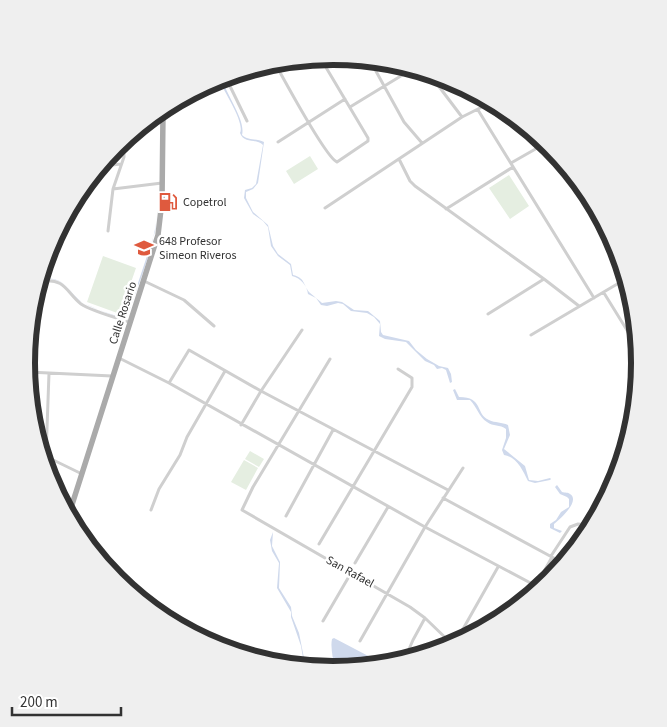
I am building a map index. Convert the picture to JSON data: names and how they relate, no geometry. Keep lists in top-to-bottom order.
{
  "streets": {
    "main road": ["Calle Rosario"],
    "street": ["San Rafael"]
  },
  "places": {
    "fuel station": ["Copetrol"],
    "school or university": ["648 Profesor Simeon Riveros"]
  },
  "scale_bar": "200 m"
}
